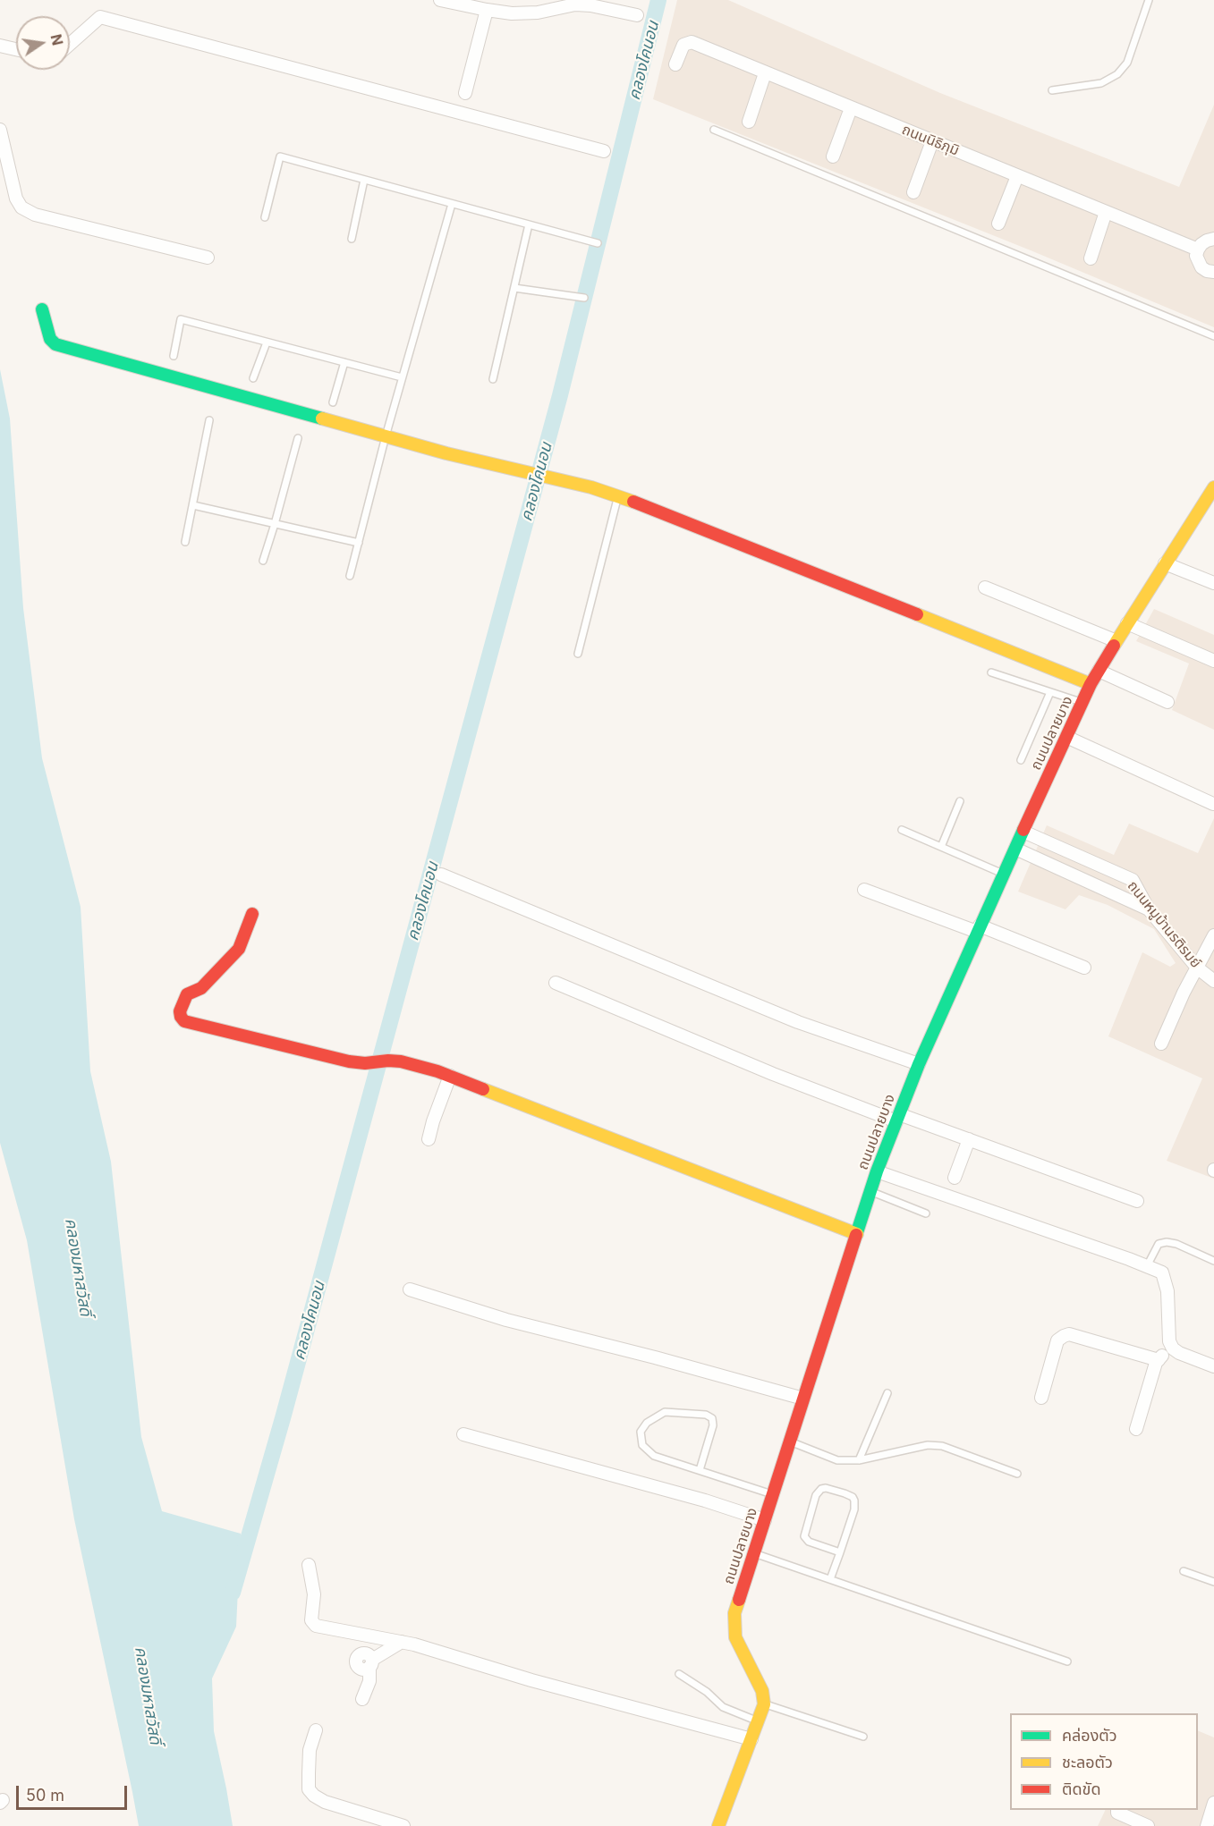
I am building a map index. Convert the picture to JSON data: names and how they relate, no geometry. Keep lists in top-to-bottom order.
{
  "streets": {
    "street": ["ถนนนิธิภุมิ", "ถนนปลายบาง", "ถนนหมูบ้านรติรมย์"]
  },
  "crossings": [
    ["ถนนปลายบาง", "ถนนหมูบ้านรติรมย์"]
  ],
  "water": ["คลองโคนอน", "คลองมหาสวัสดิ์"],
  "legend": ["คล่องตัว", "ชะลอตัว", "ติดขัด"],
  "scale_bar": "50 m",
  "north": "right"
}
